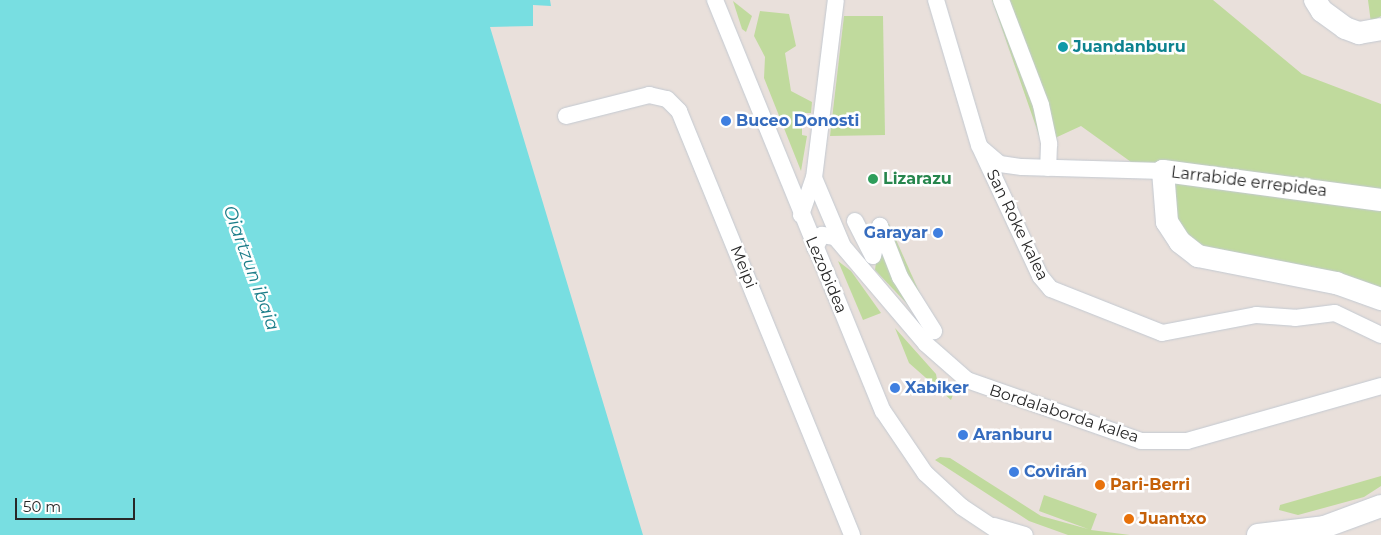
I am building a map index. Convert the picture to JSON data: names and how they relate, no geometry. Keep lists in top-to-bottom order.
{
  "streets": {
    "street": [
      "Larrabide errepidea",
      "San Roke kalea",
      "Meipi",
      "Lezobidea",
      "Bordalaborda kalea"
    ]
  },
  "crossings": [
    ["Lezobidea", "Bordalaborda kalea"]
  ],
  "water": ["Oiartzun ibaia"],
  "places": [
    "Juandanburu",
    "Buceo Donosti",
    "Lizarazu",
    "Garayar",
    "Xabiker",
    "Aranburu",
    "Covirán",
    "Pari-Berri",
    "Juantxo"
  ],
  "scale_bar": "50 m"
}
